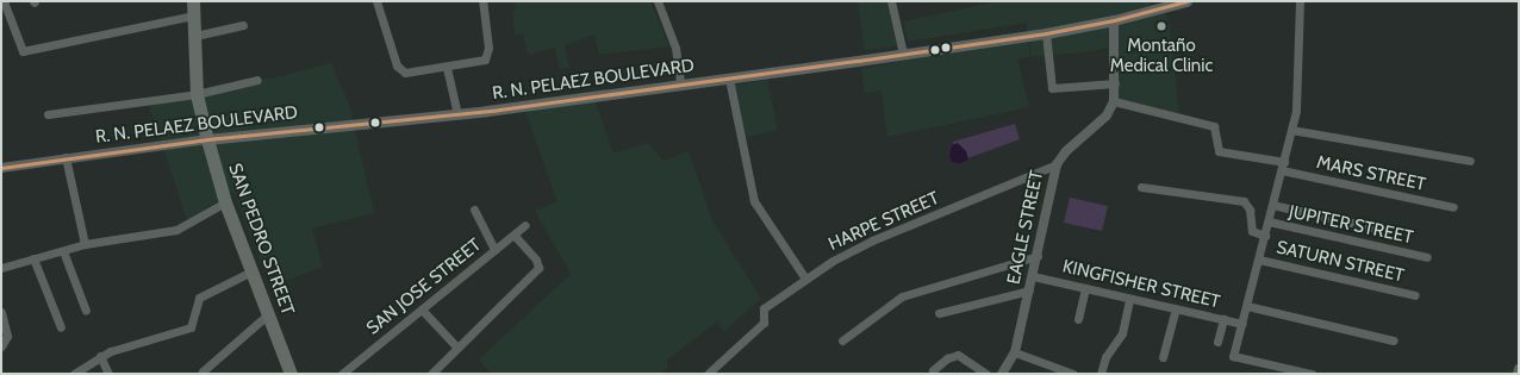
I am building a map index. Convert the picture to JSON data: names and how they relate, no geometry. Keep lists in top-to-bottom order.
{
  "streets": {
    "main road": ["R. N. PELAEZ BOULEVARD", "SAN PEDRO STREET"],
    "street": [
      "MARS STREET",
      "HARPE STREET",
      "JUPITER STREET",
      "EAGLE STREET",
      "SATURN STREET",
      "KINGFISHER STREET",
      "SAN JOSE STREET"
    ]
  },
  "crossings": [
    ["R. N. PELAEZ BOULEVARD", "EAGLE STREET"],
    ["R. N. PELAEZ BOULEVARD", "SAN PEDRO STREET"],
    ["MARS STREET", "EAGLE STREET"],
    ["HARPE STREET", "EAGLE STREET"],
    ["EAGLE STREET", "KINGFISHER STREET"]
  ],
  "places": ["Montaño Medical Clinic"]
}
